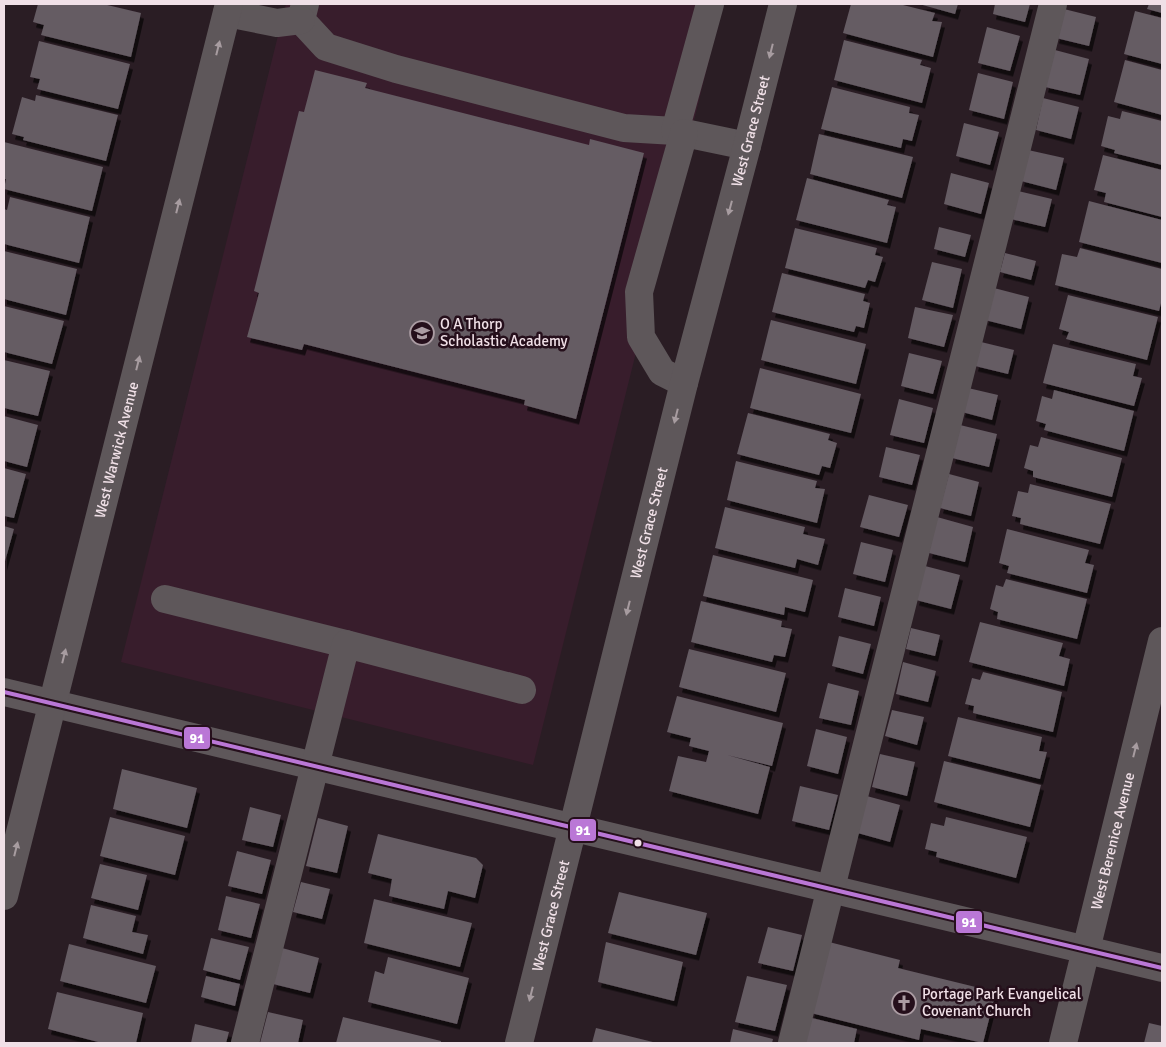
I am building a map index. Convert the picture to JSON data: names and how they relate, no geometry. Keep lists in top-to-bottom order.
{
  "streets": {
    "street": ["West Grace Street", "West Warwick Avenue", "West Berenice Avenue"]
  },
  "one_way": ["West Grace Street", "West Warwick Avenue", "West Berenice Avenue"],
  "places": {
    "school or university": ["O A Thorp Scholastic Academy"],
    "church": ["Portage Park Evangelical Covenant Church"]
  },
  "lines": ["transit line 91"]
}
